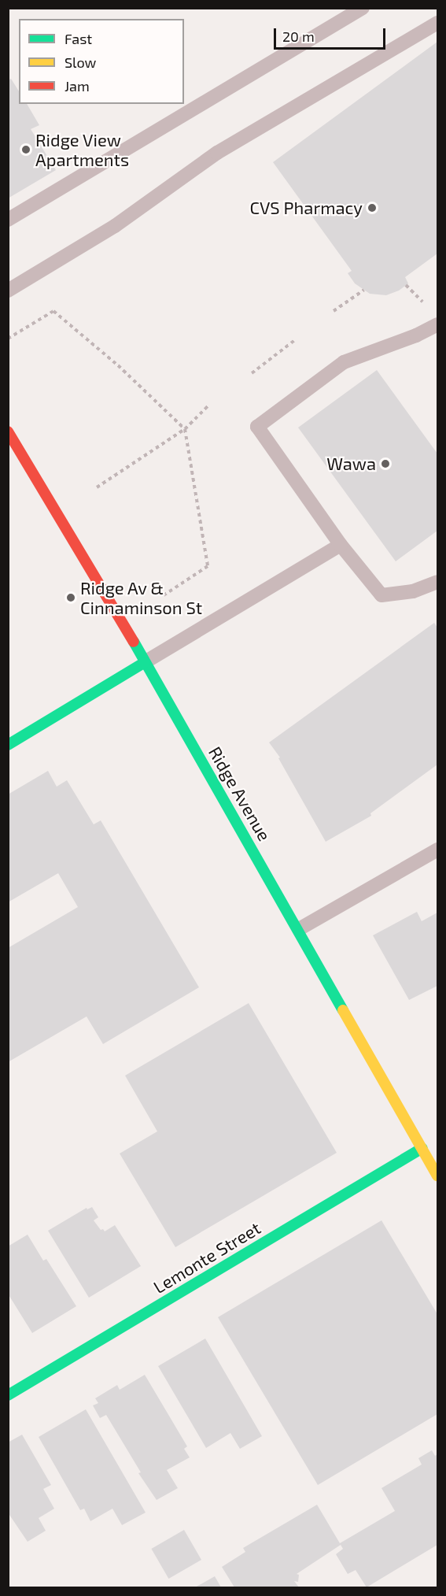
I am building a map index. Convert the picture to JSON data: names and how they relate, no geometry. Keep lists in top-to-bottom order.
{
  "streets": {
    "main road": ["Ridge Avenue", "Lemonte Street"]
  },
  "crossings": [
    ["Ridge Avenue", "Lemonte Street"]
  ],
  "places": [
    "Ridge View Apartments",
    "CVS Pharmacy",
    "Wawa",
    "Ridge Av & Cinnaminson St"
  ],
  "legend": ["Fast", "Slow", "Jam"],
  "scale_bar": "20 m"
}
